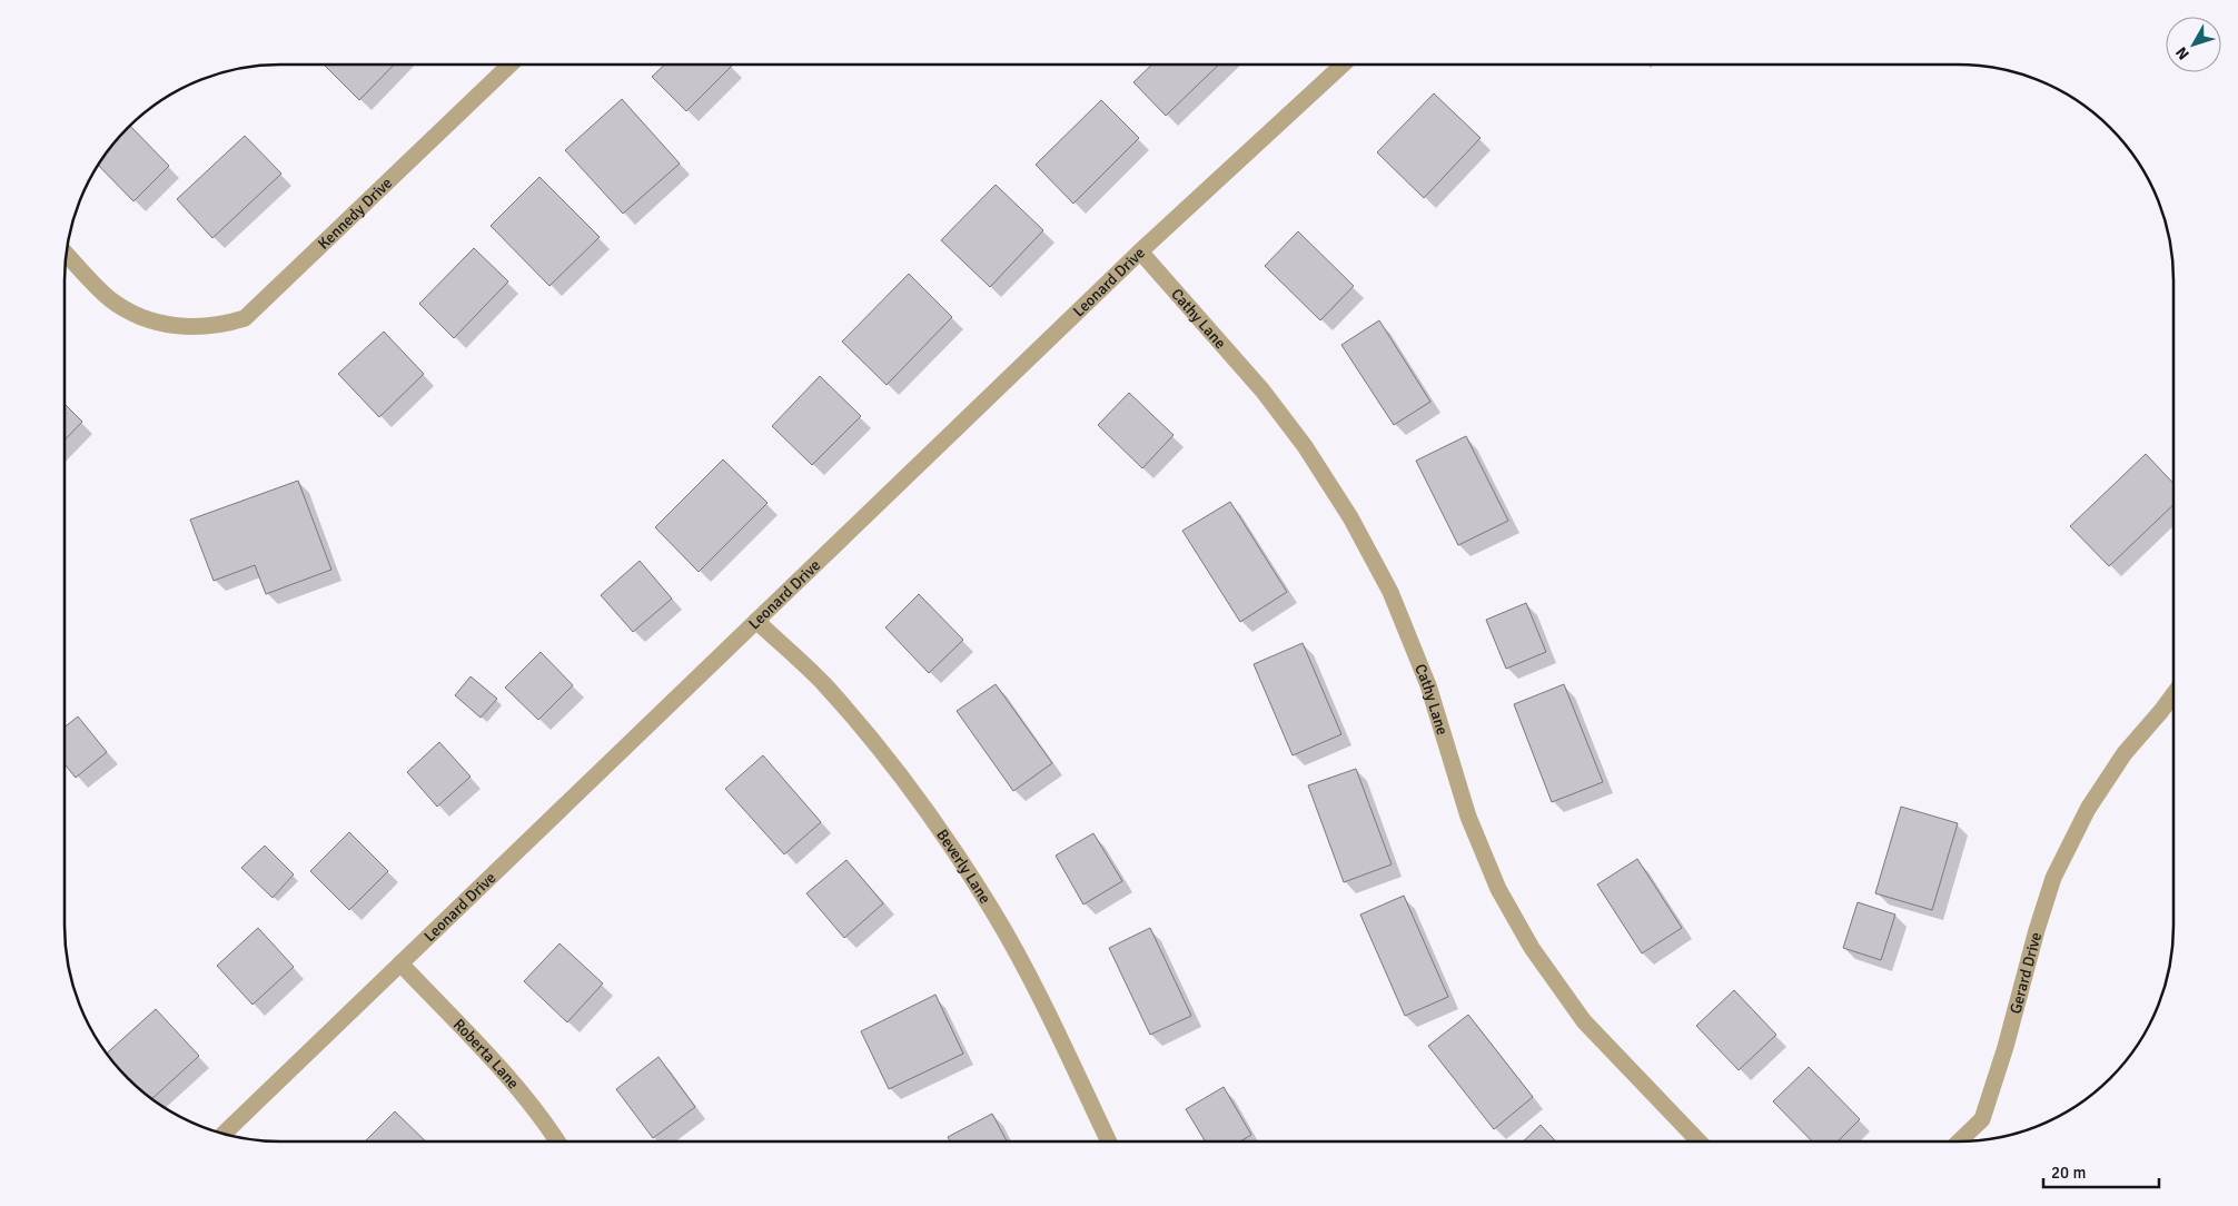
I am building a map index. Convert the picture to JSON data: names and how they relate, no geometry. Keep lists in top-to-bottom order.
{
  "streets": {
    "street": [
      "Kennedy Drive",
      "Leonard Drive",
      "Cathy Lane",
      "Beverly Lane",
      "Gerard Drive",
      "Roberta Lane"
    ]
  },
  "crossings": [
    ["Leonard Drive", "Cathy Lane"],
    ["Leonard Drive", "Beverly Lane"],
    ["Leonard Drive", "Roberta Lane"]
  ],
  "scale_bar": "20 m",
  "north": "bottom left"
}
